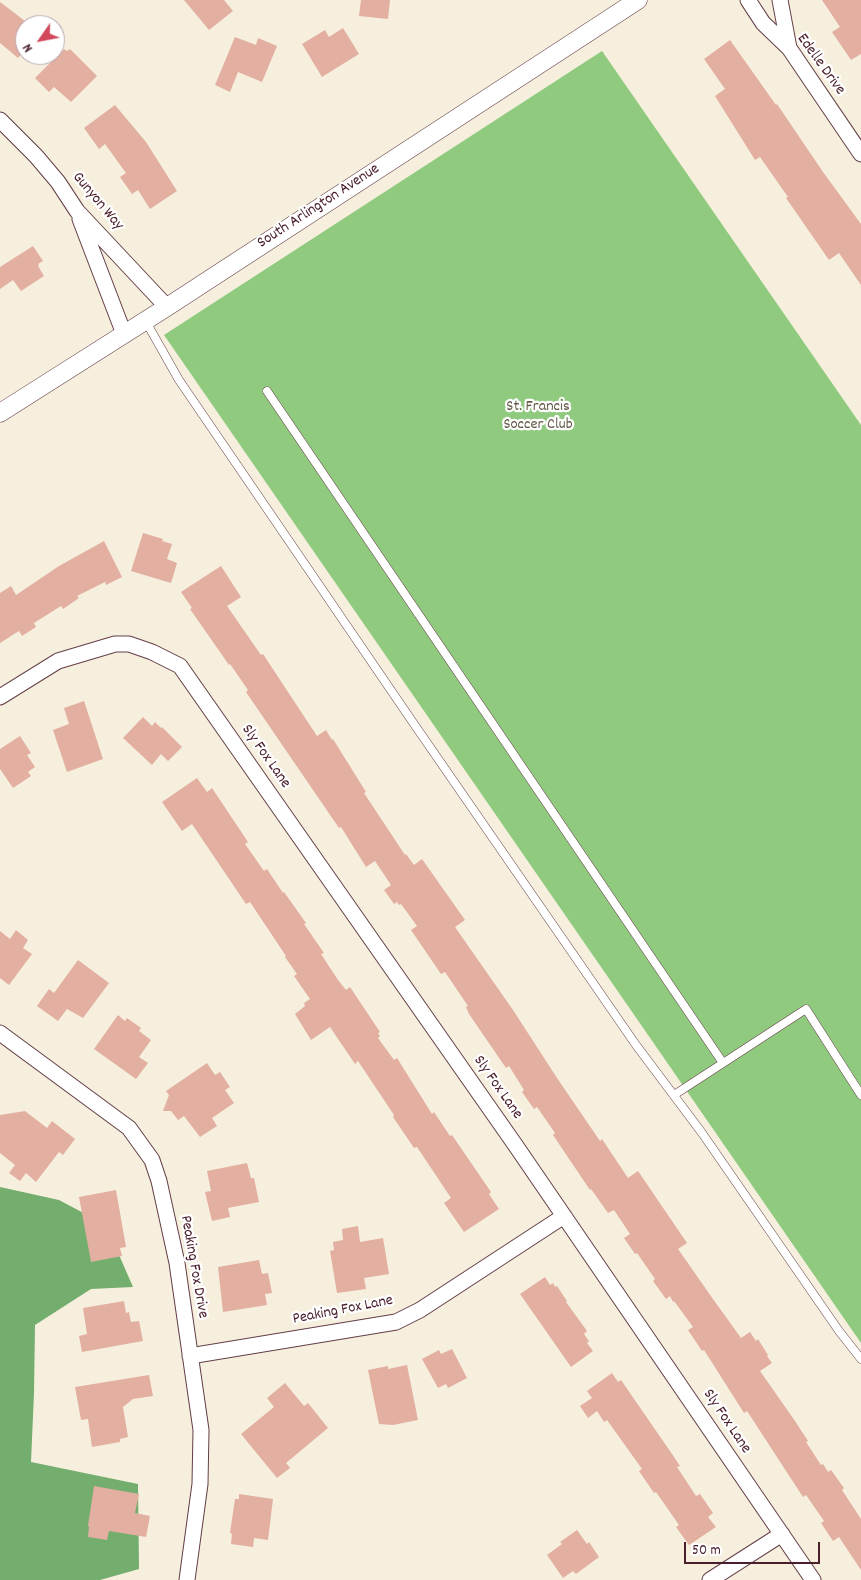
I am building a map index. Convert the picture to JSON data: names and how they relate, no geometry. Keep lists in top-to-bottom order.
{
  "streets": {
    "street": [
      "Edelle Drive",
      "Gunyon Way",
      "South Arlington Avenue",
      "Sly Fox Lane",
      "Peaking Fox Drive",
      "Peaking Fox Lane"
    ]
  },
  "crossings": [
    ["Gunyon Way", "South Arlington Avenue"],
    ["Sly Fox Lane", "Peaking Fox Lane"],
    ["Peaking Fox Drive", "Peaking Fox Lane"]
  ],
  "parks": ["St. Francis Soccer Club"],
  "scale_bar": "50 m",
  "north": "bottom left"
}
